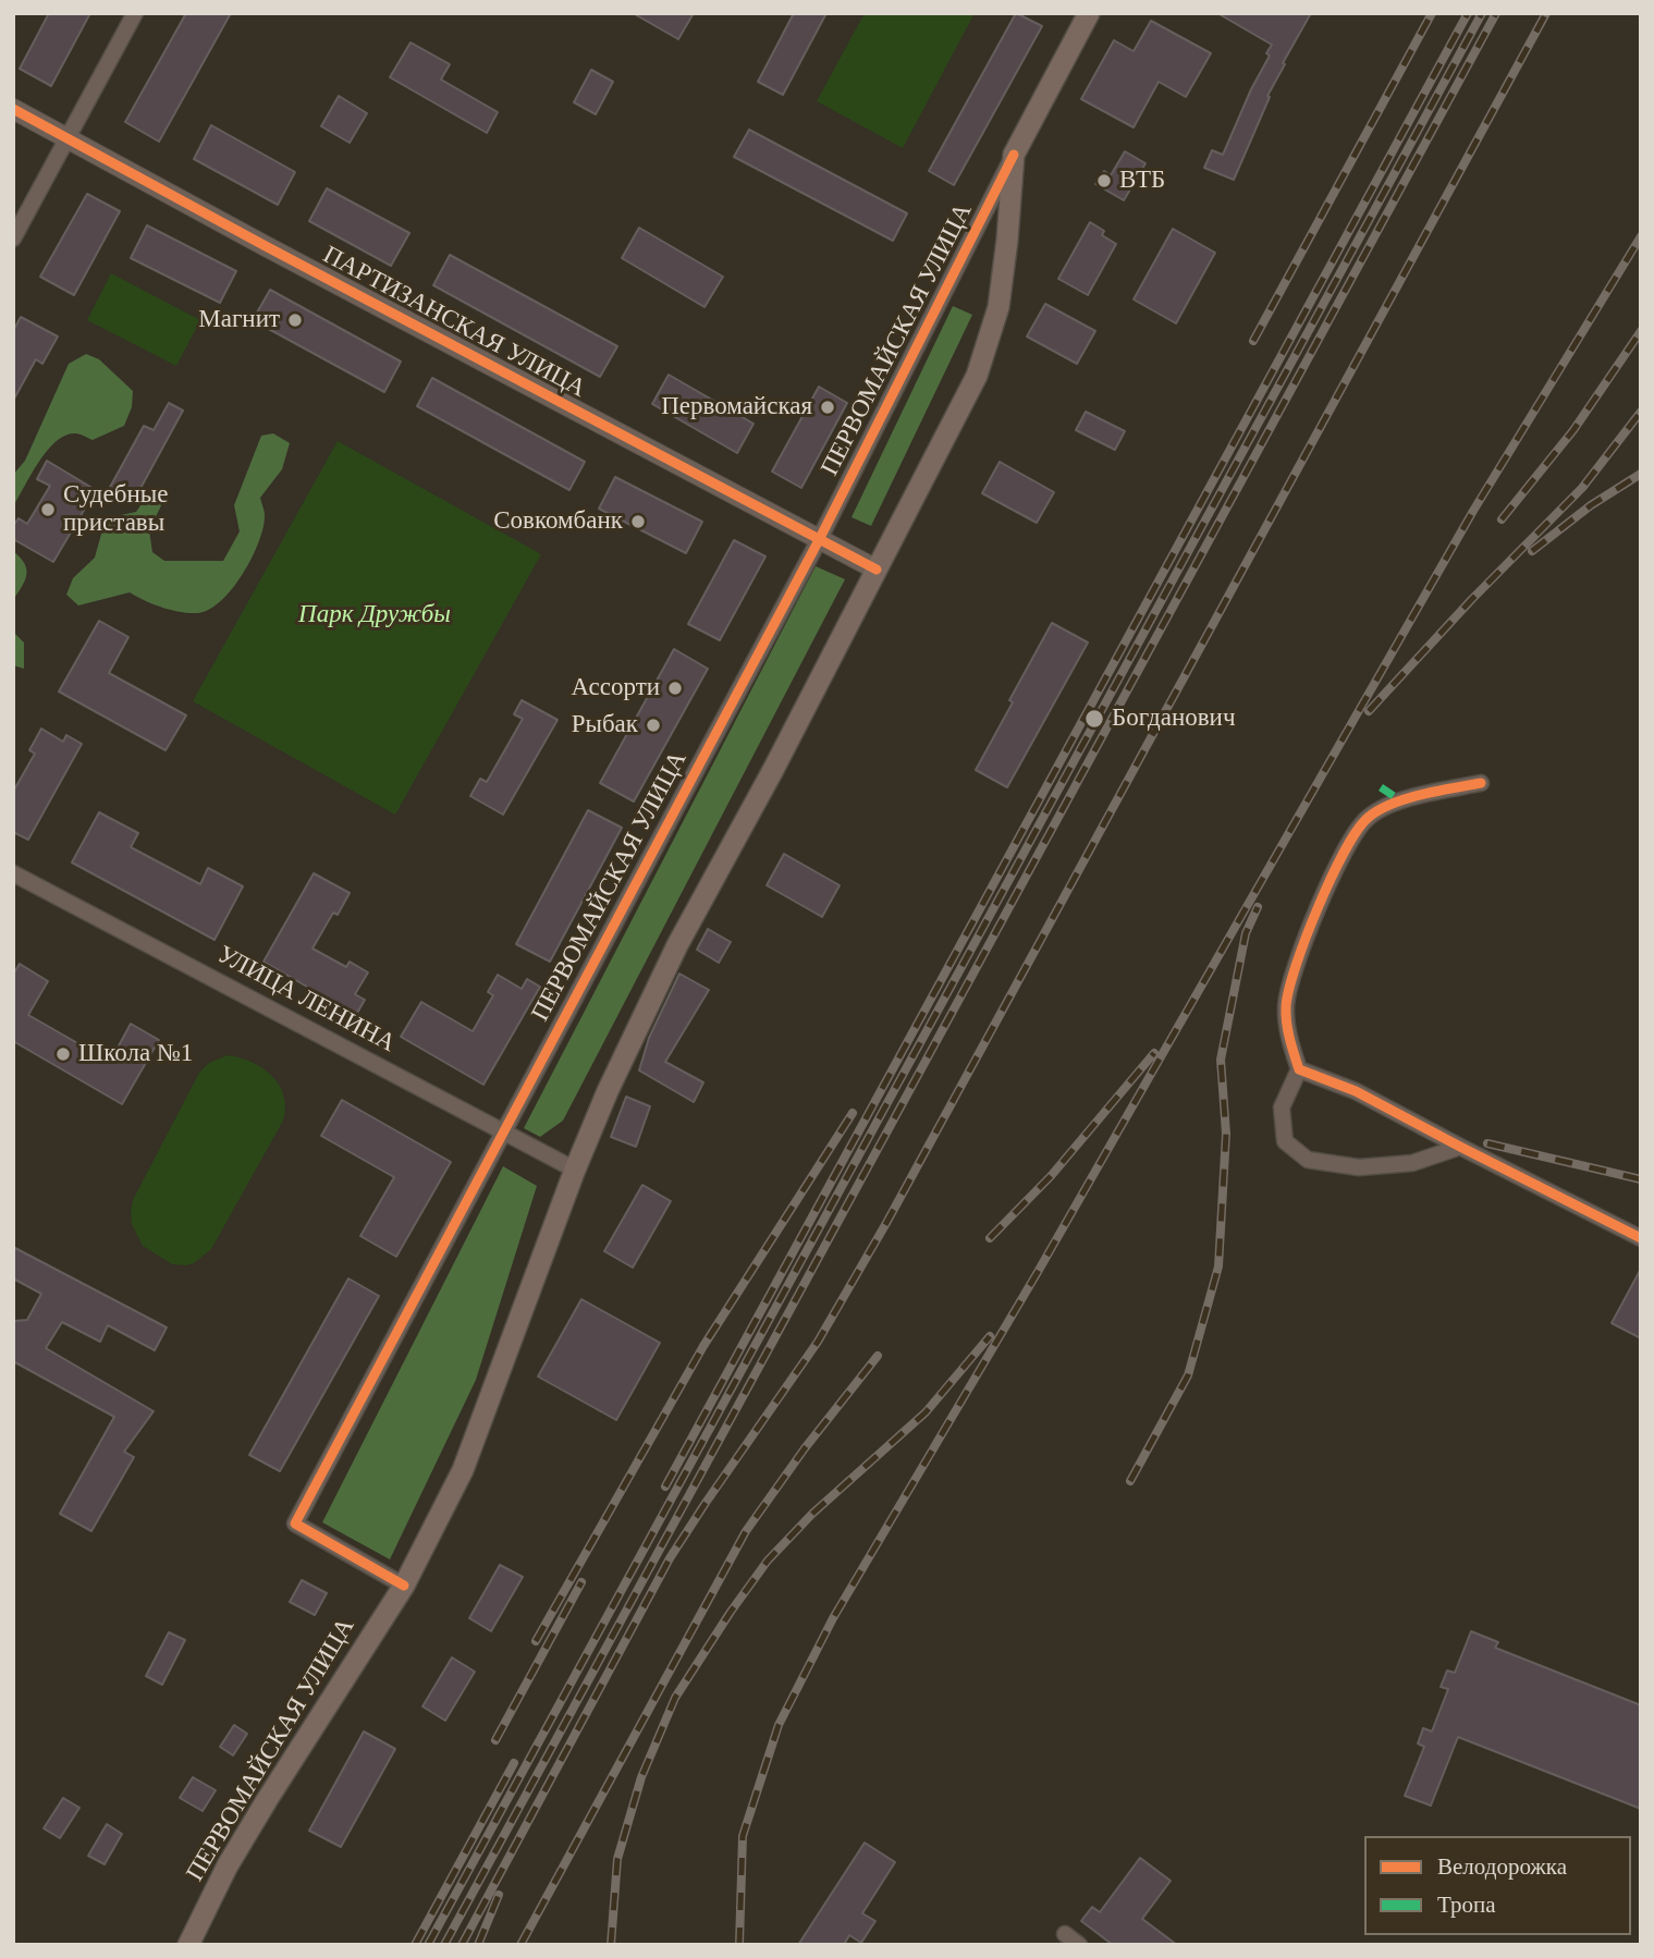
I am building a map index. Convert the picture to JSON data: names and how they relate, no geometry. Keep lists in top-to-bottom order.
{
  "streets": {
    "main road": ["ПЕРВОМАЙСКАЯ УЛИЦА"],
    "street": ["ПАРТИЗАНСКАЯ УЛИЦА", "УЛИЦА ЛЕНИНА"]
  },
  "crossings": [
    ["ПАРТИЗАНСКАЯ УЛИЦА", "ПЕРВОМАЙСКАЯ УЛИЦА"],
    ["ПЕРВОМАЙСКАЯ УЛИЦА", "УЛИЦА ЛЕНИНА"]
  ],
  "parks": ["Парк Дружбы"],
  "places": [
    "ВТБ",
    "Магнит",
    "Первомайская",
    "Судебные приставы",
    "Совкомбанк",
    "Ассорти",
    "Богданович",
    "Рыбак",
    "Школа №1"
  ],
  "legend": ["Велодорожка", "Тропа"]
}
